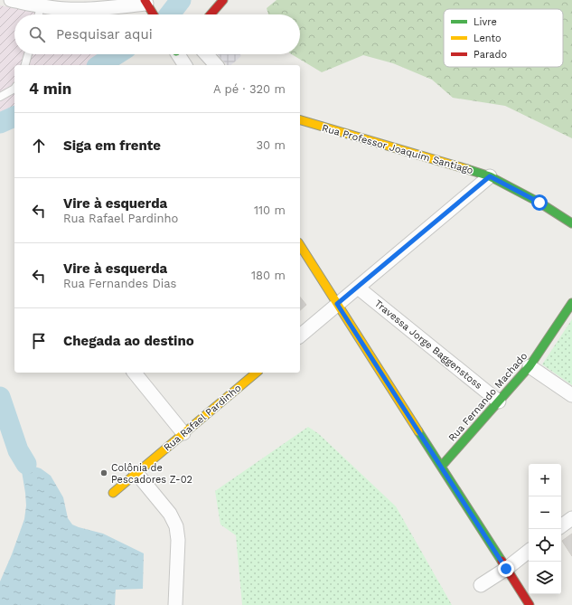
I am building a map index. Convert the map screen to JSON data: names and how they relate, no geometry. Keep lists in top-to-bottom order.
{
  "streets": {
    "street": [
      "Rua Professor Joaquim Santiago",
      "Travessa Jorge Baggenstoss",
      "Rua Fernando Machado",
      "Rua Rafael Pardinho"
    ]
  },
  "crossings": [
    ["Travessa Jorge Baggenstoss", "Rua Fernando Machado"]
  ],
  "places": ["Colônia de Pescadores Z-02"],
  "legend": ["Livre", "Lento", "Parado"],
  "page": {
    "search": "Pesquisar aqui",
    "heading": ["4 min", "A pé · 320 m"],
    "list": [
      ["Siga em frente", "30 m"],
      ["Vire à esquerda", "Rua Rafael Pardinho", "110 m"],
      ["Vire à esquerda", "Rua Fernandes Dias", "180 m"],
      "Chegada ao destino"
    ],
    "map_buttons": ["+", "−"]
  }
}
